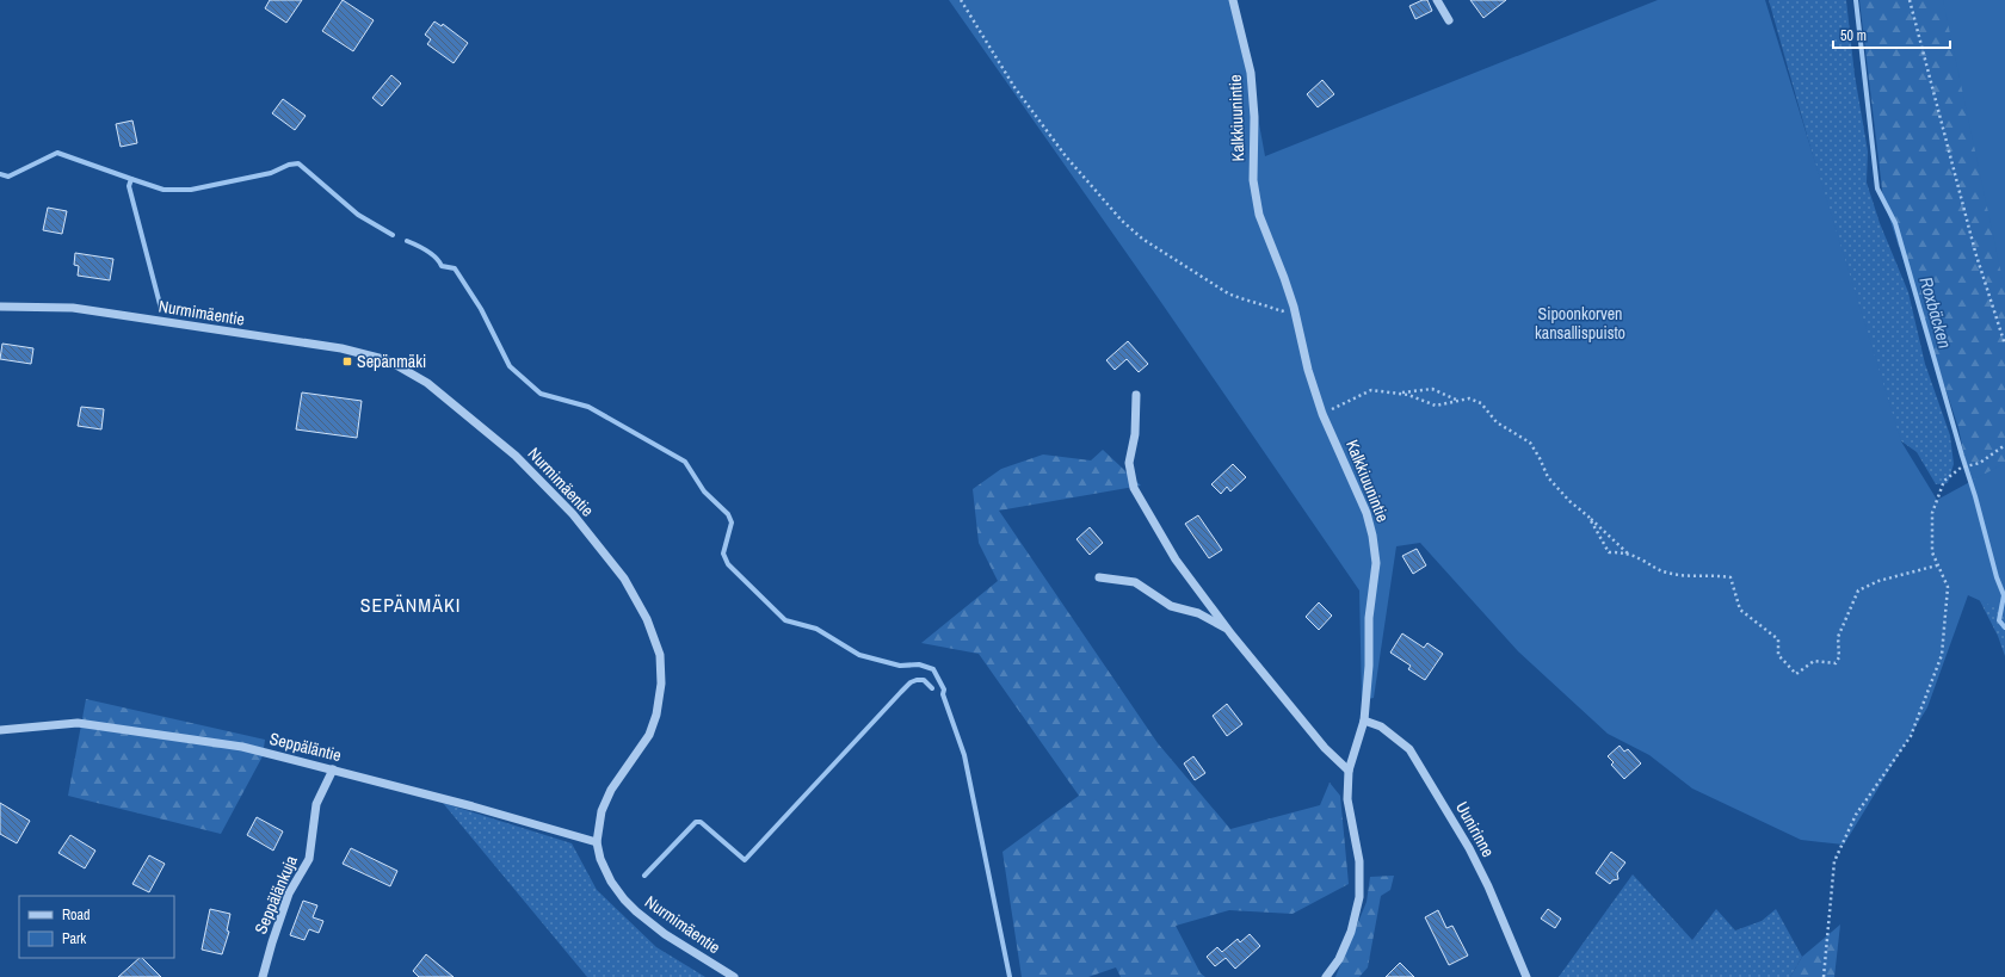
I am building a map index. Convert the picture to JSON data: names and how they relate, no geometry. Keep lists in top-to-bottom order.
{
  "streets": {
    "street": [
      "Kalkkiuunintie",
      "Nurmimäentie",
      "Seppäläntie",
      "Uunirinne",
      "Seppälänkuja"
    ]
  },
  "crossings": [
    ["Kalkkiuunintie", "Uunirinne"],
    ["Nurmimäentie", "Seppäläntie"],
    ["Seppäläntie", "Seppälänkuja"]
  ],
  "districts": ["SEPÄNMÄKI"],
  "water": ["Roxbäcken"],
  "parks": ["Sipoonkorven kansallispuisto"],
  "places": {
    "transit": ["Sepänmäki"]
  },
  "legend": ["Road", "Park"],
  "scale_bar": "50 m"
}
